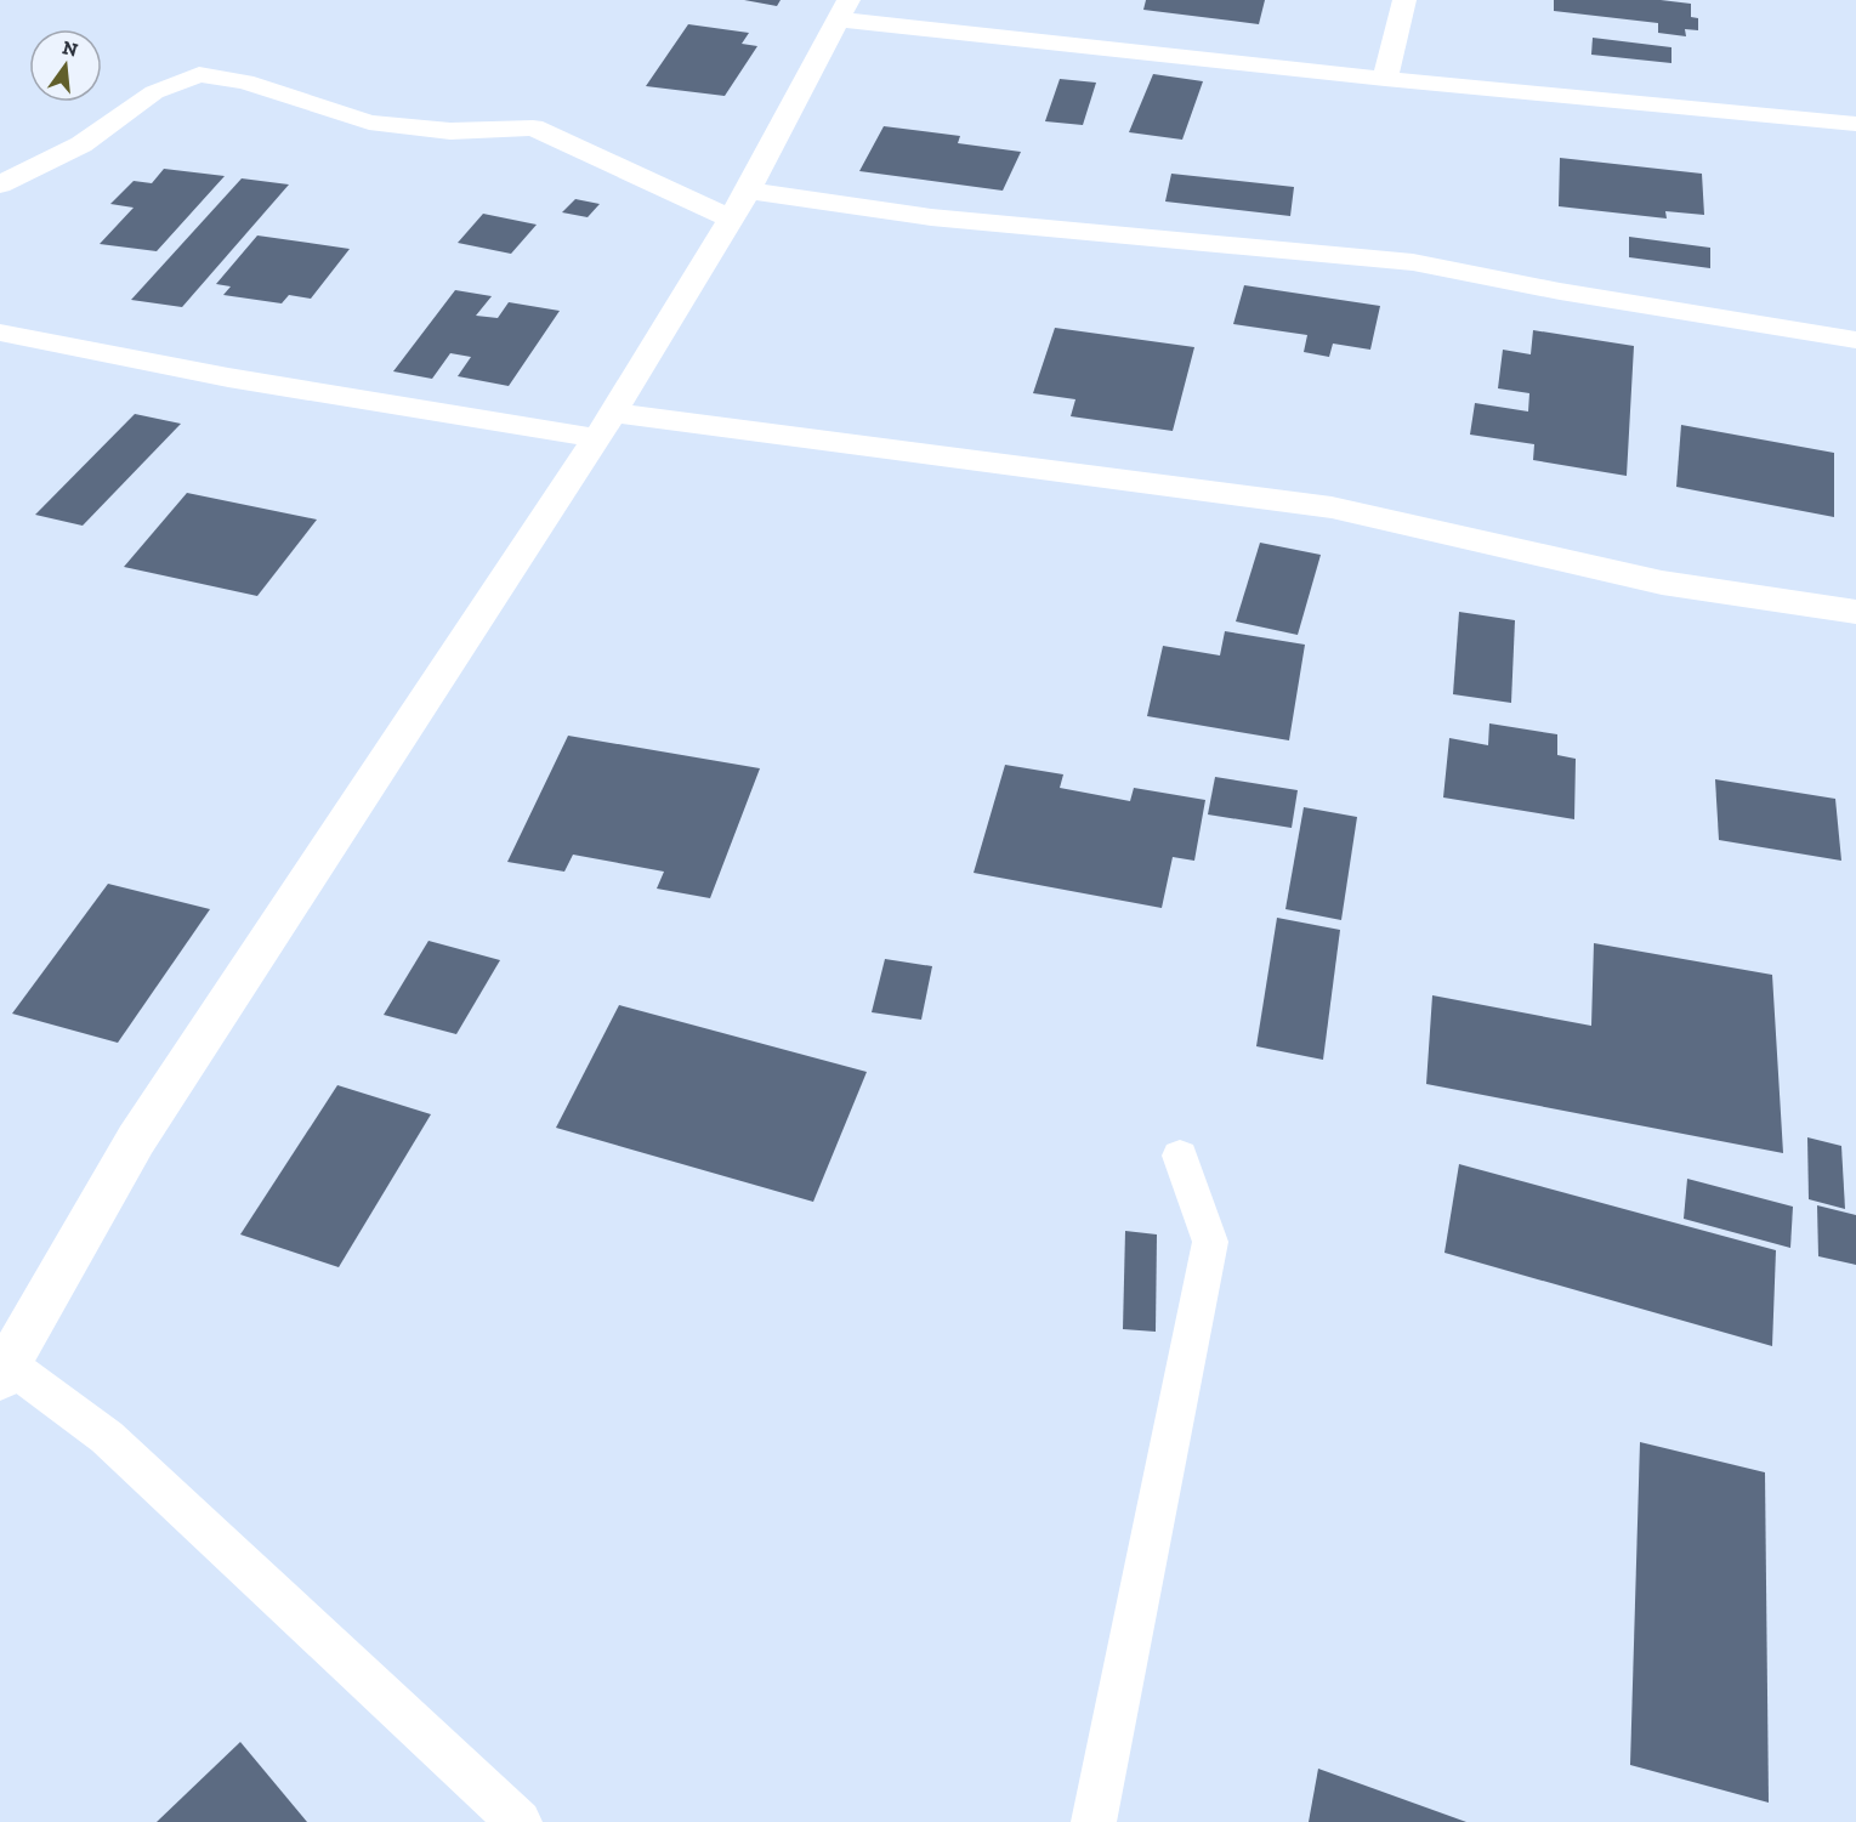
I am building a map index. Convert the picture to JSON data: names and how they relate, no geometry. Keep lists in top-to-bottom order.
{
  "north": "top"
}
